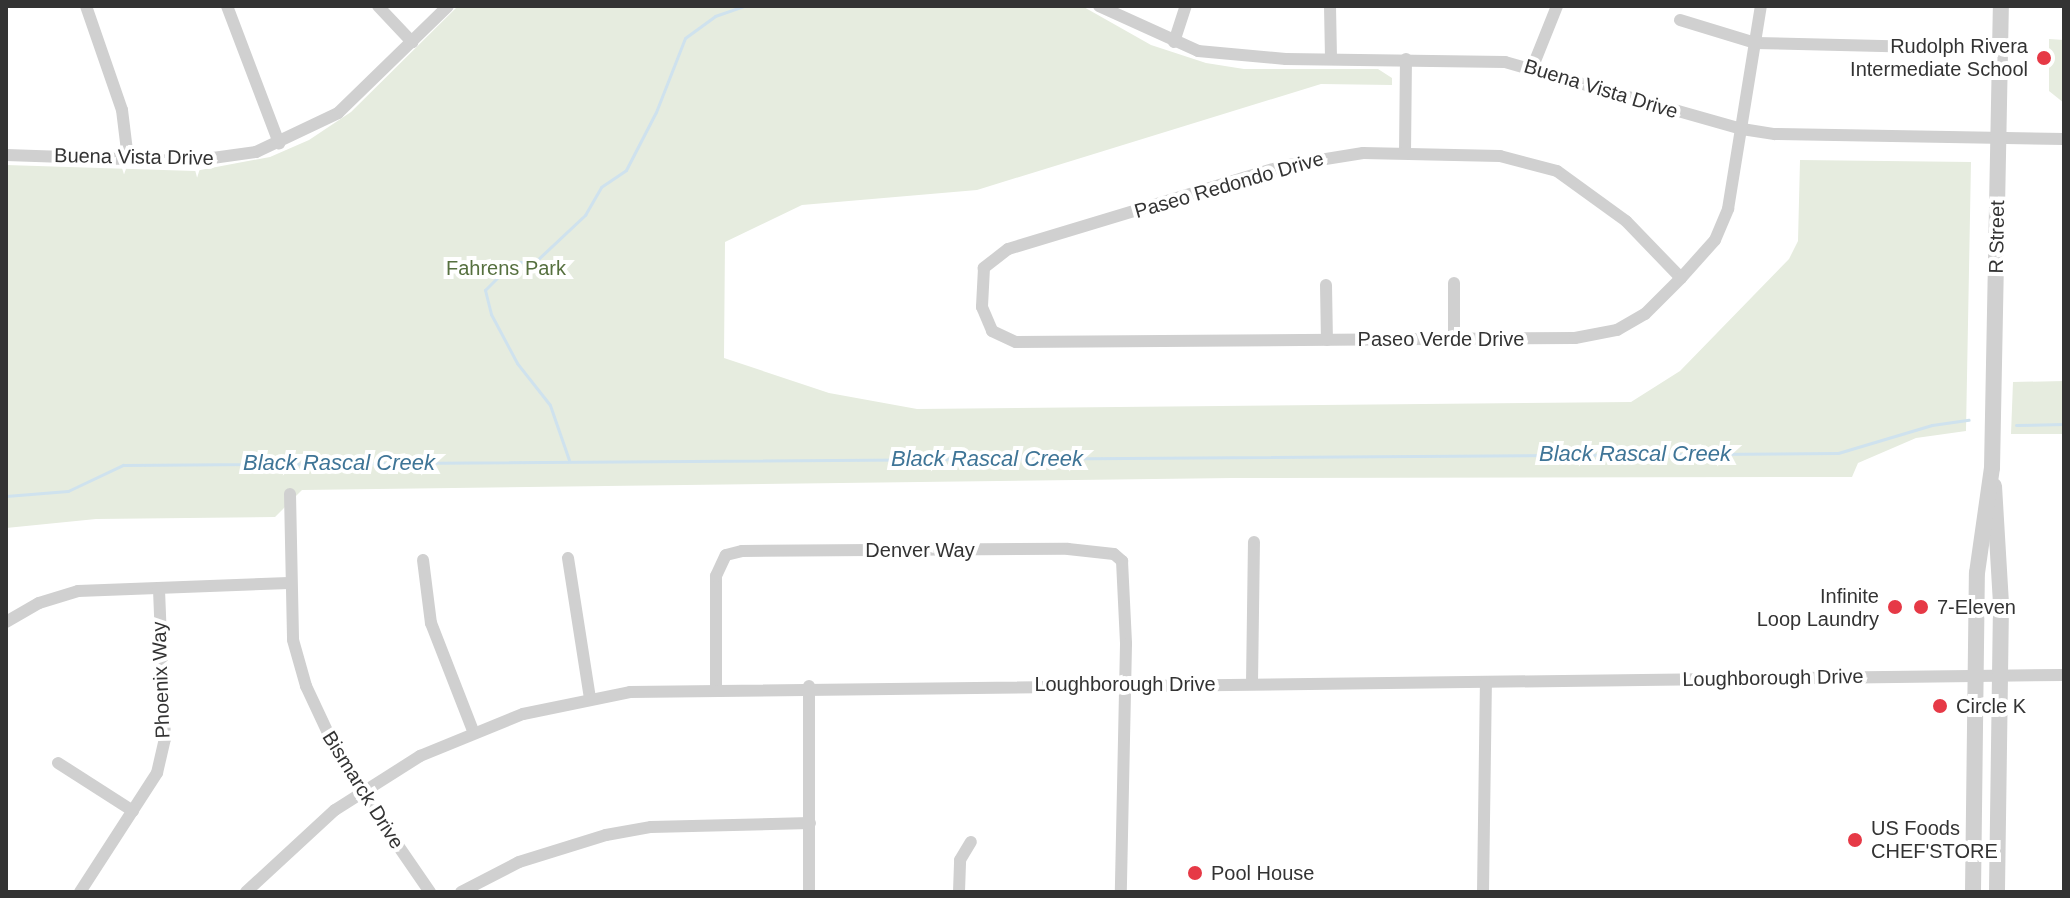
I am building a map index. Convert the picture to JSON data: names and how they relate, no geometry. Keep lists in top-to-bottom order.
{
  "streets": {
    "street": [
      "Buena Vista Drive",
      "Paseo Redondo Drive",
      "R Street",
      "Paseo Verde Drive",
      "Denver Way",
      "Loughborough Drive",
      "Phoenix Way",
      "Bismarck Drive"
    ]
  },
  "crossings": [
    ["Buena Vista Drive", "R Street"],
    ["Buena Vista Drive", "Paseo Verde Drive"],
    ["Paseo Redondo Drive", "Paseo Verde Drive"],
    ["R Street", "Loughborough Drive"],
    ["Denver Way", "Loughborough Drive"],
    ["Loughborough Drive", "Bismarck Drive"]
  ],
  "water": ["Black Rascal Creek"],
  "parks": ["Fahrens Park"],
  "places": [
    "Rudolph Rivera Intermediate School",
    "Infinite Loop Laundry",
    "7-Eleven",
    "Circle K",
    "US Foods CHEF'STORE",
    "Pool House"
  ]
}
